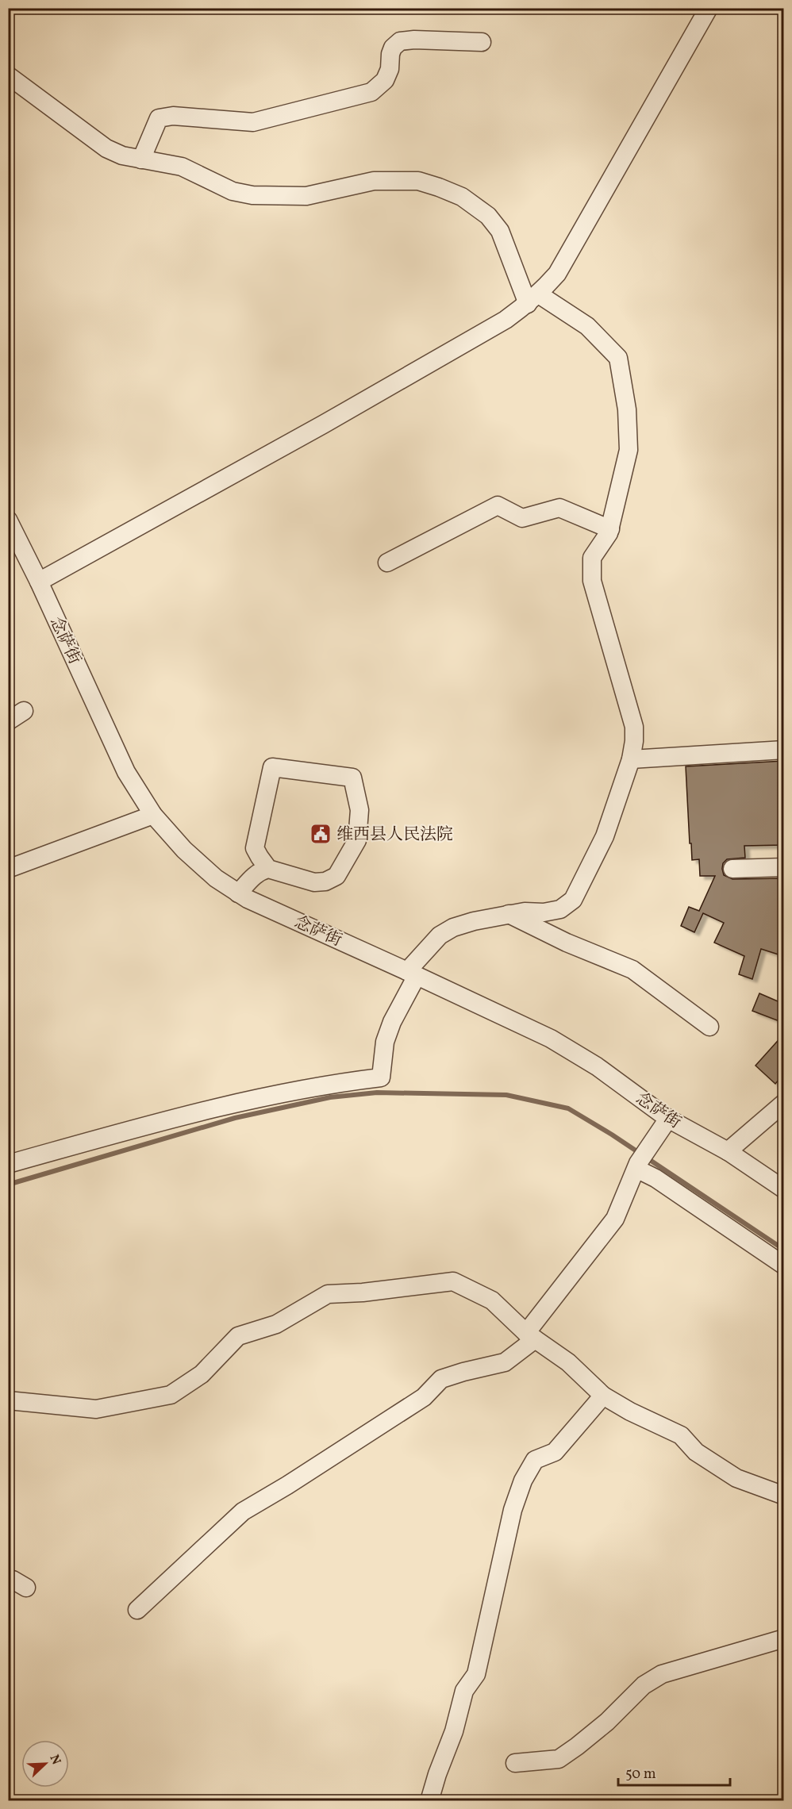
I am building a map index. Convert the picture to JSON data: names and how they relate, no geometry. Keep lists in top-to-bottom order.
{
  "streets": {
    "street": ["念萨街"]
  },
  "places": {
    "public building": ["维西县人民法院"]
  },
  "scale_bar": "50 m",
  "north": "top right"
}
